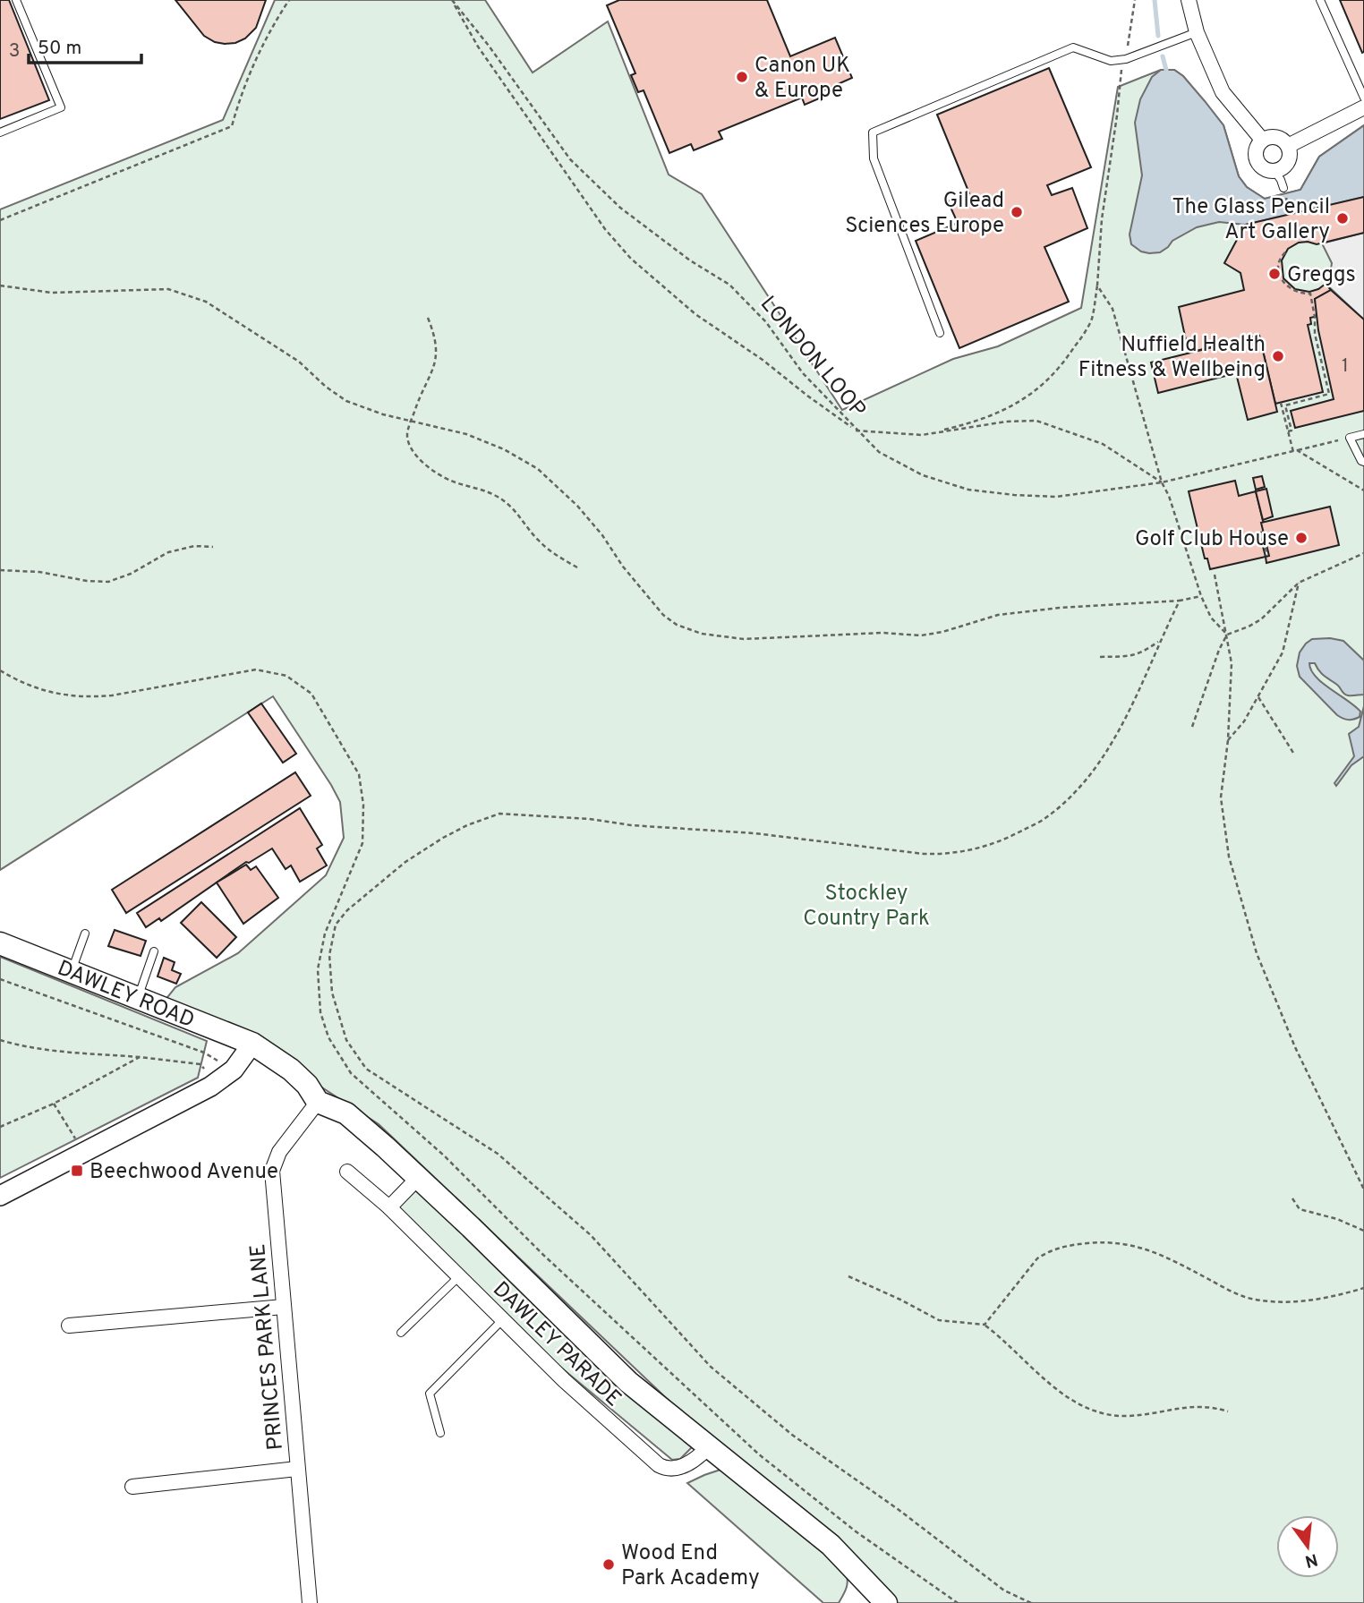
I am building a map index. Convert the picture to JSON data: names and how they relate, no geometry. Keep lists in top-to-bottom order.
{
  "streets": {
    "main road": ["DAWLEY ROAD"],
    "street": ["DAWLEY PARADE", "PRINCES PARK LANE"],
    "path": ["LONDON LOOP"]
  },
  "crossings": [
    ["DAWLEY ROAD", "PRINCES PARK LANE"]
  ],
  "parks": ["Stockley Country Park"],
  "places": {
    "other": [
      "Canon UK & Europe",
      "Gilead Sciences Europe",
      "The Glass Pencil Art Gallery",
      "Greggs",
      "Nuffield Health Fitness & Wellbeing",
      "Golf Club House",
      "Wood End Park Academy"
    ],
    "transit": ["Beechwood Avenue"]
  },
  "house_numbers": ["3", "1"],
  "scale_bar": "50 m",
  "north": "bottom"
}
